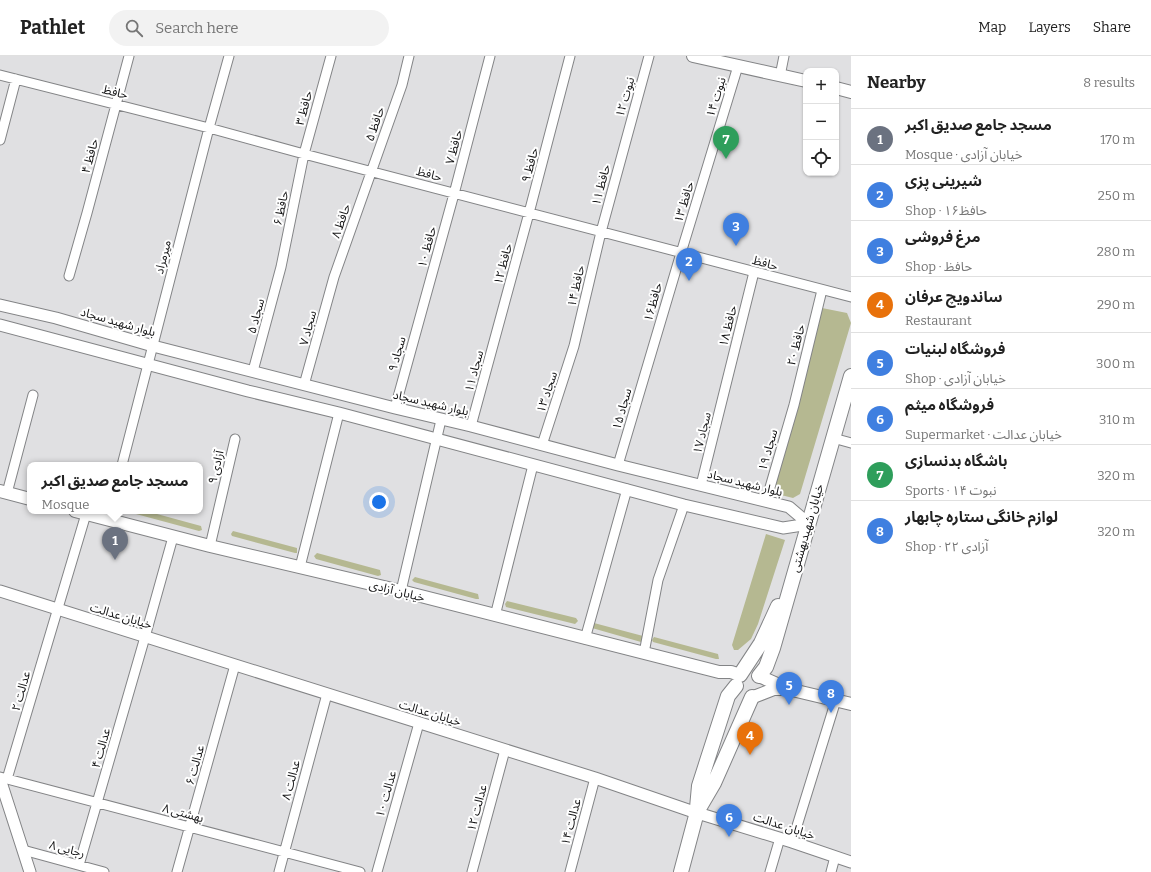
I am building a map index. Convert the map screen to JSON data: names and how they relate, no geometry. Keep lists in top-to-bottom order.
{
  "streets": {
    "main road": ["خیابان شهیدبهشتی", "خیابان آزادی"],
    "street": [
      "حافظ",
      "نبوت ۱۲",
      "نبوت ۱۴",
      "حافظ ۳",
      "حافظ ۵",
      "حافظ ۷",
      "حافظ ۴",
      "حافظ ۹",
      "حافظ ۱۱",
      "حافظ ۱۳",
      "حافظ ۶",
      "حافظ ۸",
      "حافظ ۱۰",
      "میرمراد",
      "حافظ ۱۲",
      "حافظ ۱۴",
      "حافظ۱۶",
      "سجاد ۵",
      "بلوار شهید سجاد",
      "حافظ ۱۸",
      "سجاد ۷",
      "حافظ ۲۰",
      "سجاد ۹",
      "سجاد ۱۱",
      "سجاد ۱۳",
      "سجاد ۱۵",
      "سجاد ۱۷",
      "سجاد ۱۹",
      "آزادی ۹",
      "خیابان عدالت",
      "عدالت ۲",
      "عدالت ۴",
      "عدالت ۶",
      "عدالت ۸",
      "عدالت ۱۰",
      "عدالت ۱۲",
      "بهشتی ۸",
      "عدالت ۱۴",
      "رجایی ۸"
    ]
  },
  "crossings": [
    ["حافظ", "حافظ ۳"],
    ["حافظ", "حافظ ۵"],
    ["حافظ", "حافظ ۷"],
    ["حافظ", "حافظ ۴"],
    ["حافظ", "حافظ ۹"],
    ["حافظ", "حافظ ۱۱"],
    ["حافظ", "حافظ ۱۳"],
    ["حافظ", "حافظ ۶"],
    ["حافظ", "حافظ ۸"],
    ["حافظ", "حافظ ۱۰"],
    ["حافظ", "میرمراد"],
    ["حافظ", "حافظ ۱۲"],
    ["حافظ", "حافظ ۱۴"],
    ["حافظ", "حافظ۱۶"],
    ["حافظ", "حافظ ۱۸"],
    ["حافظ", "حافظ ۲۰"],
    ["نبوت ۱۲", "حافظ ۱۱"],
    ["نبوت ۱۴", "حافظ ۱۳"],
    ["حافظ ۳", "حافظ ۶"],
    ["حافظ ۵", "حافظ ۸"],
    ["حافظ ۷", "حافظ ۱۰"],
    ["حافظ ۹", "حافظ ۱۲"],
    ["حافظ ۱۱", "حافظ ۱۴"],
    ["حافظ ۱۳", "حافظ۱۶"],
    ["حافظ ۶", "سجاد ۵"],
    ["حافظ ۸", "سجاد ۷"],
    ["حافظ ۱۰", "سجاد ۹"],
    ["میرمراد", "بلوار شهید سجاد"],
    ["حافظ ۱۲", "سجاد ۱۱"],
    ["حافظ ۱۴", "سجاد ۱۳"],
    ["حافظ۱۶", "سجاد ۱۵"],
    ["سجاد ۵", "بلوار شهید سجاد"],
    ["بلوار شهید سجاد", "سجاد ۷"],
    ["بلوار شهید سجاد", "سجاد ۹"],
    ["بلوار شهید سجاد", "سجاد ۱۱"],
    ["بلوار شهید سجاد", "سجاد ۱۳"],
    ["بلوار شهید سجاد", "سجاد ۱۵"],
    ["بلوار شهید سجاد", "سجاد ۱۷"],
    ["بلوار شهید سجاد", "سجاد ۱۹"],
    ["بلوار شهید سجاد", "خیابان شهیدبهشتی"],
    ["حافظ ۱۸", "سجاد ۱۷"],
    ["حافظ ۲۰", "سجاد ۱۹"],
    ["آزادی ۹", "خیابان آزادی"],
    ["خیابان شهیدبهشتی", "خیابان آزادی"],
    ["خیابان آزادی", "عدالت ۴"],
    ["خیابان عدالت", "عدالت ۲"],
    ["خیابان عدالت", "عدالت ۴"],
    ["خیابان عدالت", "عدالت ۶"],
    ["خیابان عدالت", "عدالت ۸"],
    ["خیابان عدالت", "عدالت ۱۰"],
    ["خیابان عدالت", "عدالت ۱۲"],
    ["خیابان عدالت", "عدالت ۱۴"],
    ["عدالت ۲", "بهشتی ۸"],
    ["عدالت ۴", "بهشتی ۸"],
    ["عدالت ۴", "رجایی ۸"],
    ["عدالت ۶", "بهشتی ۸"],
    ["عدالت ۸", "بهشتی ۸"]
  ],
  "page": {
    "header": "Pathlet",
    "search": "Search here",
    "nav": ["Map", "Layers", "Share"],
    "heading": ["Nearby", "8 results"],
    "map_buttons": ["+", "−"],
    "list": [
      {
        "mark": "1",
        "name": "مسجد جامع صدیق اکبر",
        "note": "Mosque · خیابان آزادی",
        "value": "170 m"
      },
      {
        "mark": "2",
        "name": "شیرینی پزی",
        "note": "Shop · حافظ۱۶",
        "value": "250 m"
      },
      {
        "mark": "3",
        "name": "مرغ فروشی",
        "note": "Shop · حافظ",
        "value": "280 m"
      },
      {
        "mark": "4",
        "name": "ساندویچ عرفان",
        "note": "Restaurant",
        "value": "290 m"
      },
      {
        "mark": "5",
        "name": "فروشگاه لبنیات",
        "note": "Shop · خیابان آزادی",
        "value": "300 m"
      },
      {
        "mark": "6",
        "name": "فروشگاه میثم",
        "note": "Supermarket · خیابان عدالت",
        "value": "310 m"
      },
      {
        "mark": "7",
        "name": "باشگاه بدنسازی",
        "note": "Sports · نبوت ۱۴",
        "value": "320 m"
      },
      {
        "mark": "8",
        "name": "لوازم خانگی ستاره چابهار",
        "note": "Shop · آزادی ۲۲",
        "value": "320 m"
      }
    ],
    "pins": [
      "7",
      "3",
      "2",
      "1",
      "5",
      "8",
      "4",
      "6"
    ],
    "popup": ["مسجد جامع صدیق اکبر", "Mosque"]
  }
}
